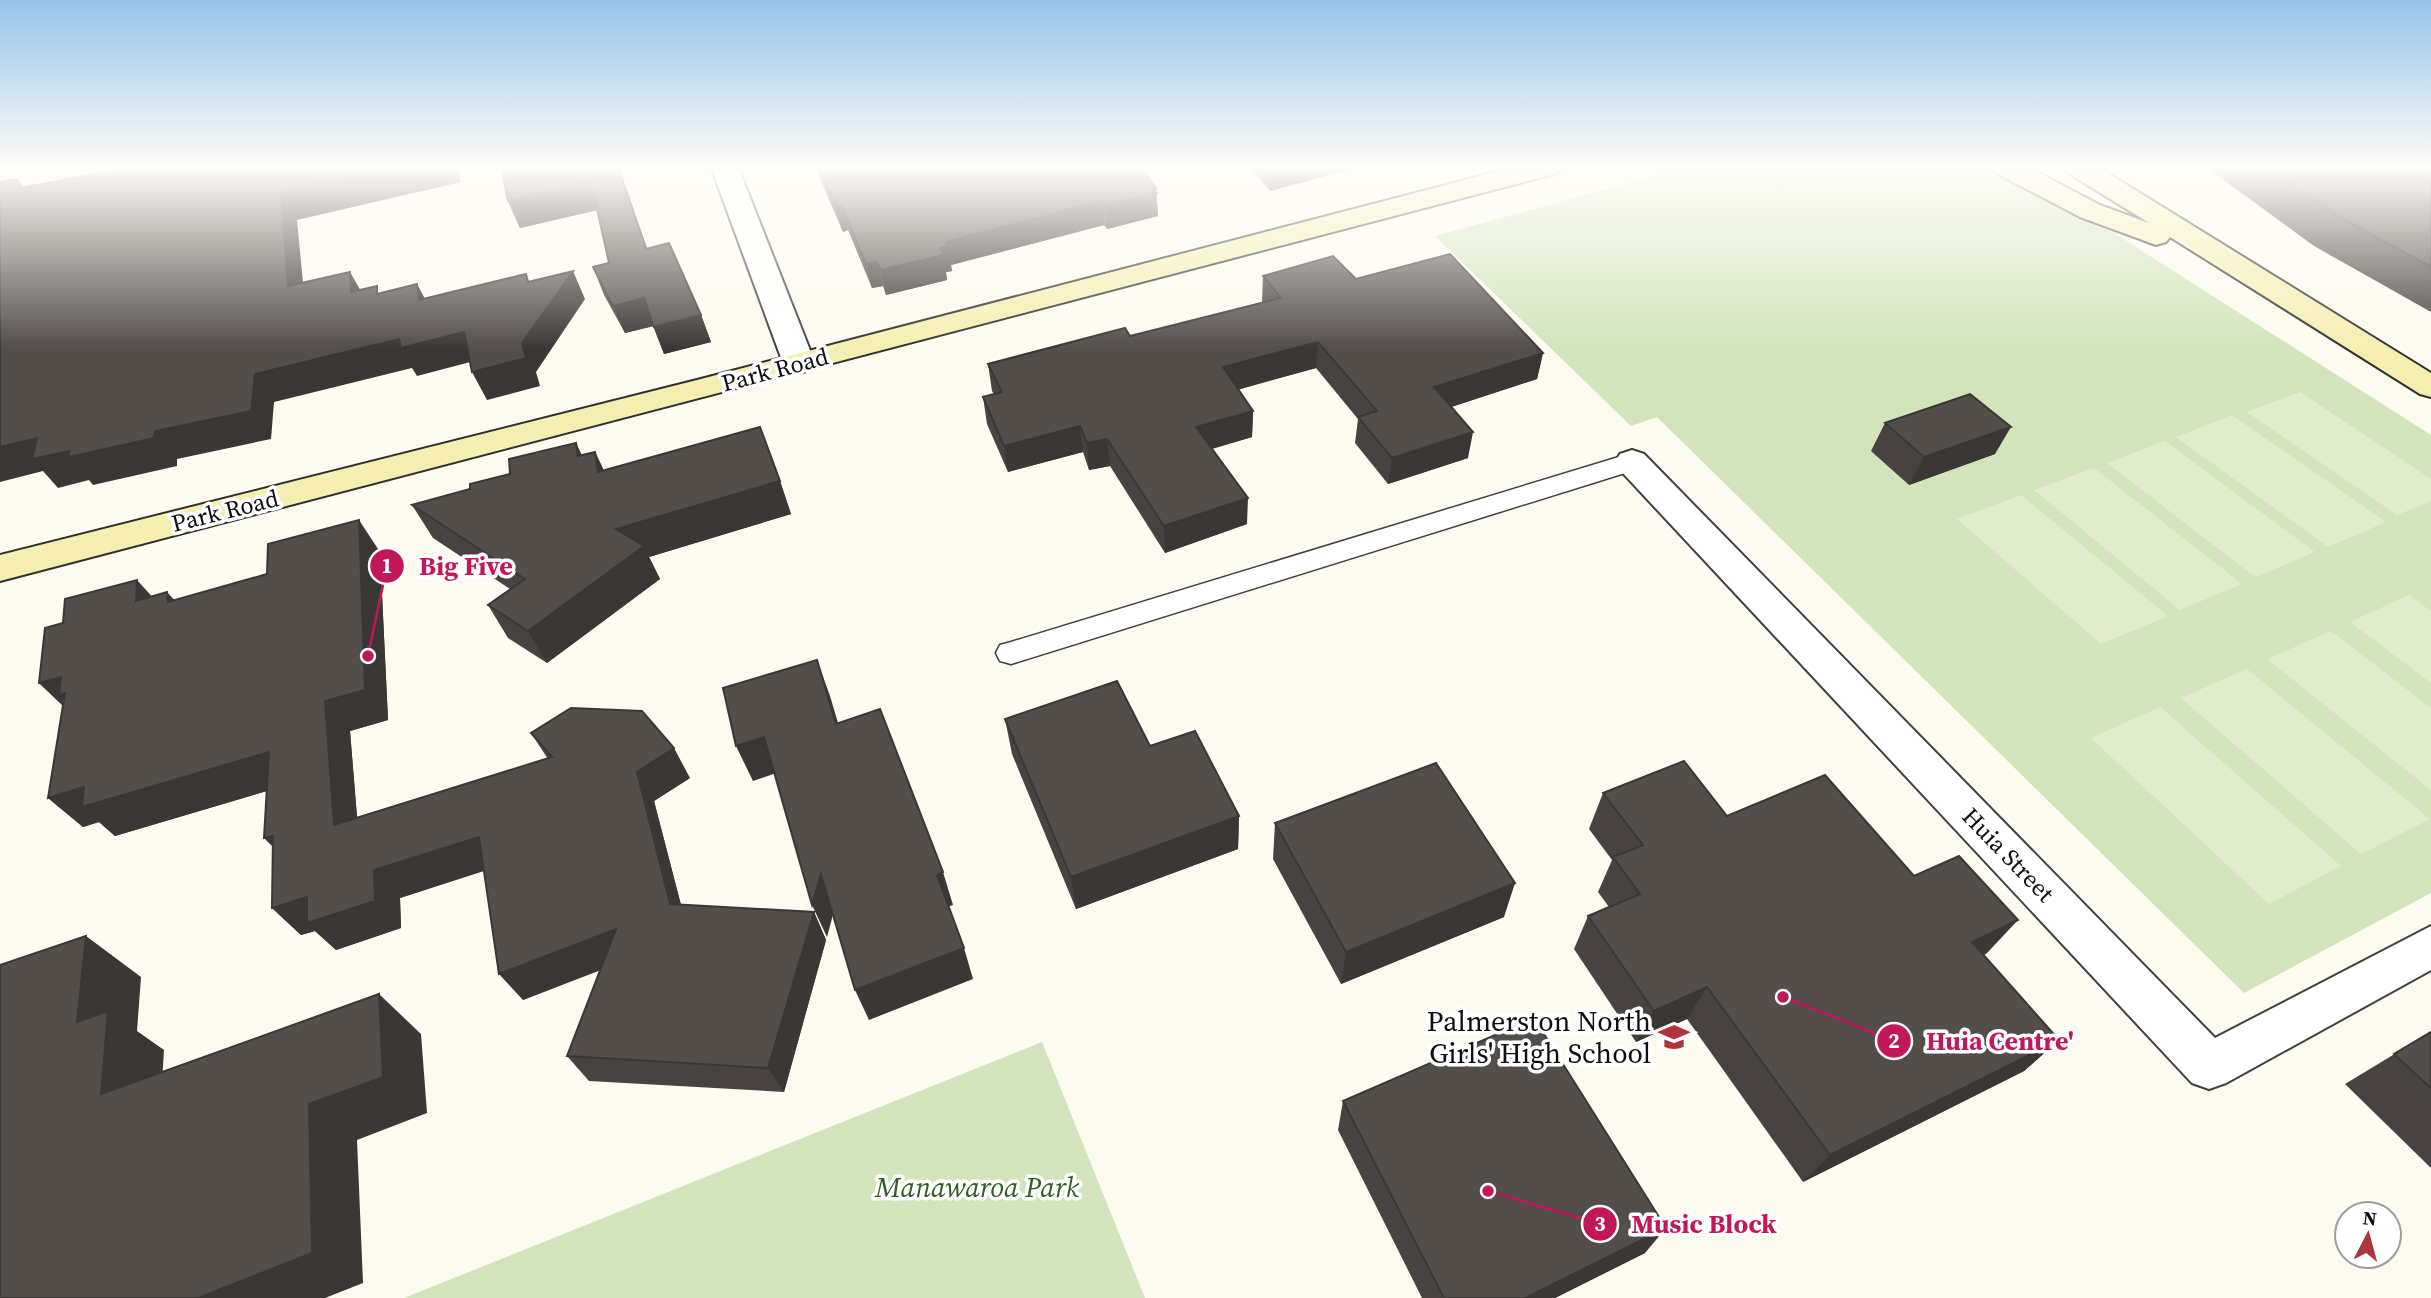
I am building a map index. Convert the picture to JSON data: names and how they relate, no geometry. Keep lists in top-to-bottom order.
{
  "streets": {
    "main road": ["Park Road"],
    "street": ["Huia Street"]
  },
  "parks": ["Manawaroa Park"],
  "places": {
    "other": ["Big Five", "Huia Centre'", "Music Block"],
    "school or university": ["Palmerston North Girls' High School"]
  },
  "north": "top"
}
